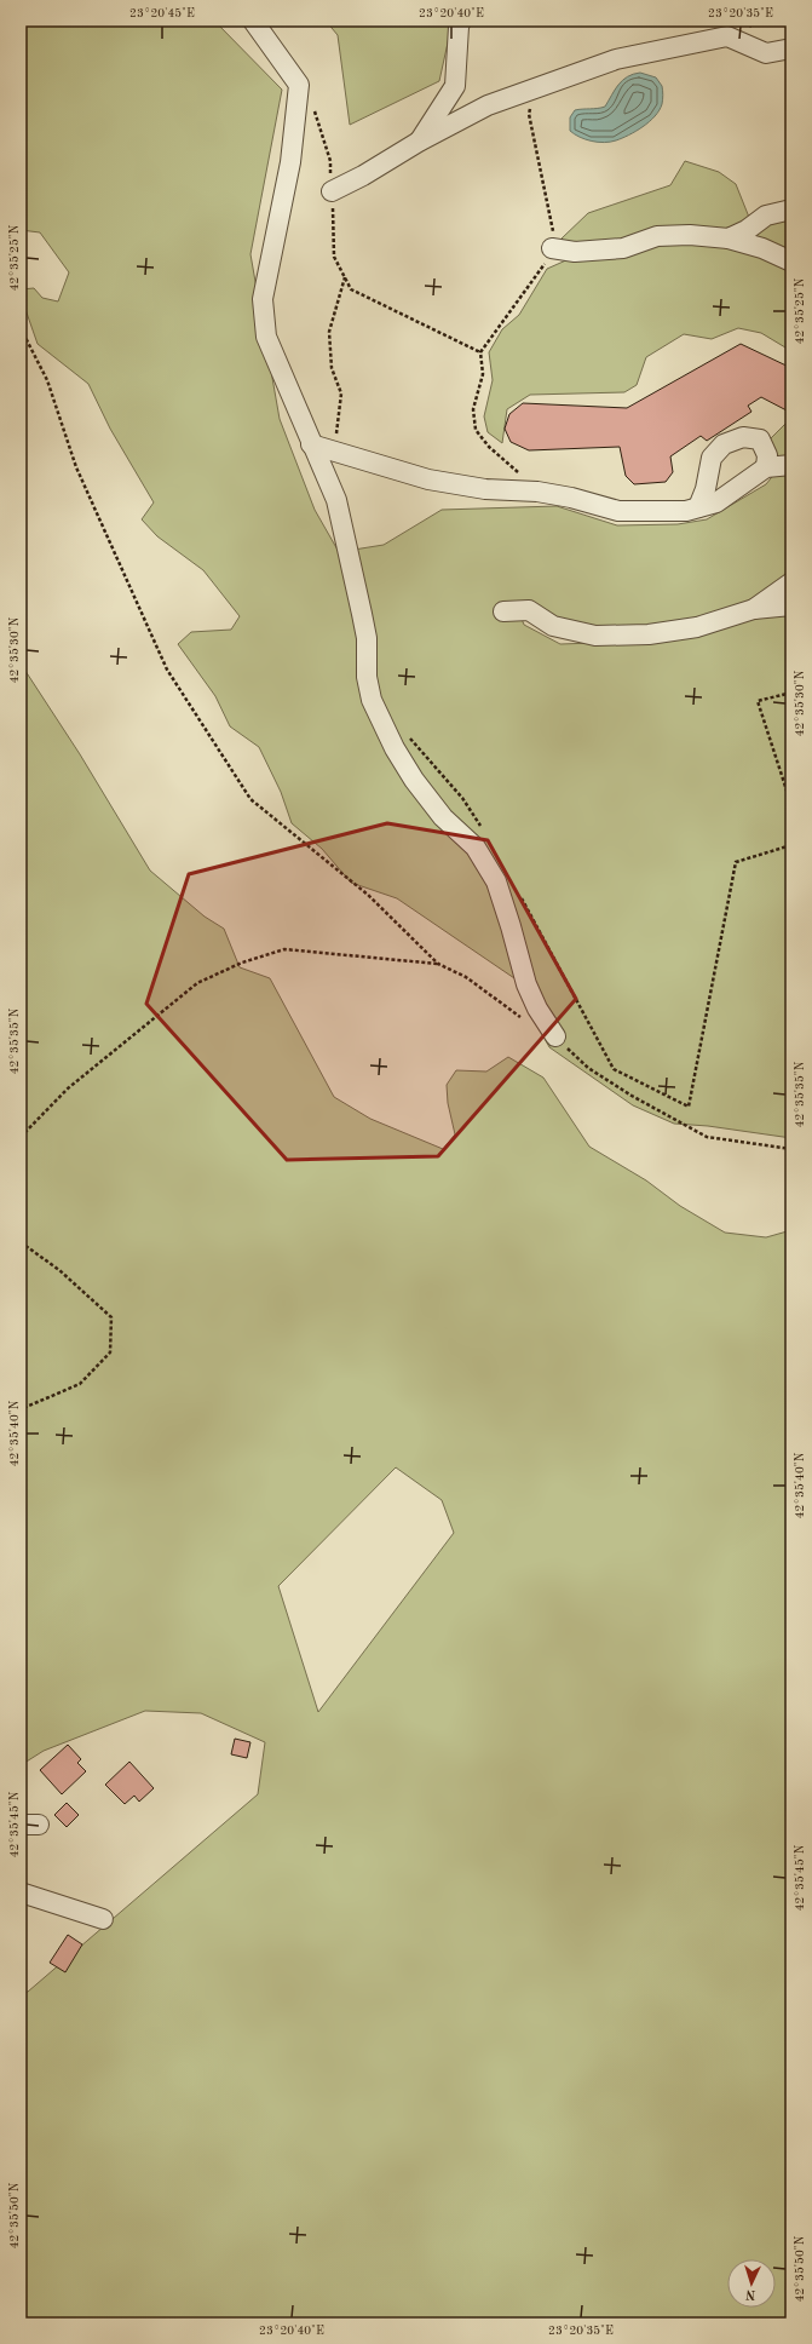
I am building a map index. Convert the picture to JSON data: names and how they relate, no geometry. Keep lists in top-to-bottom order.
{
  "north": "bottom",
  "coordinates": [
    "23°20'45\"E",
    "23°20'40\"E",
    "23°20'35\"E",
    "42°35'25\"N",
    "42°35'30\"N",
    "42°35'35\"N",
    "42°35'40\"N",
    "42°35'45\"N",
    "42°35'50\"N"
  ]
}
